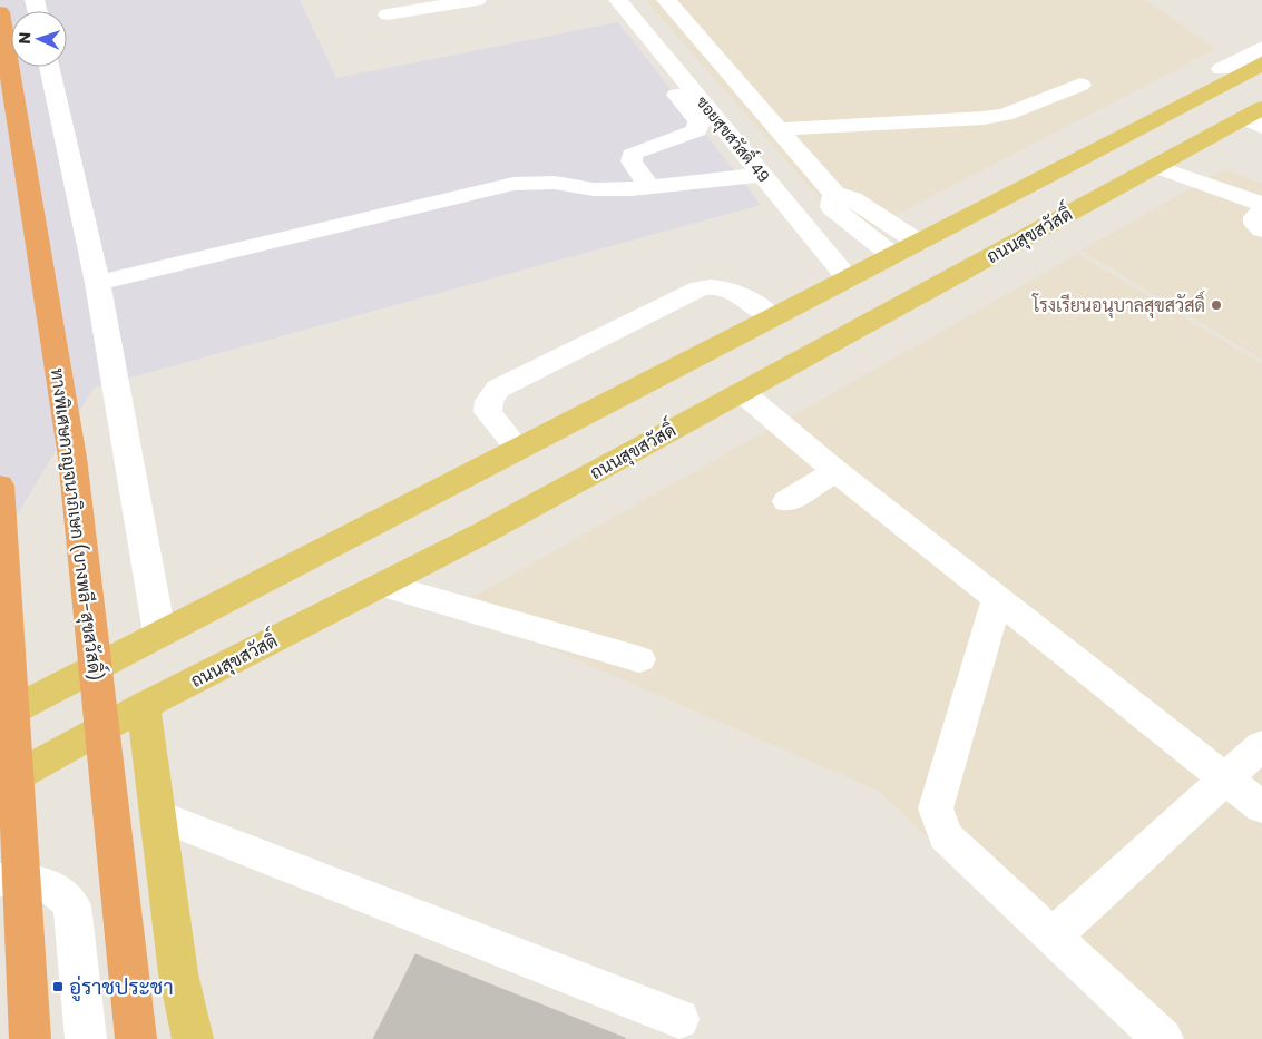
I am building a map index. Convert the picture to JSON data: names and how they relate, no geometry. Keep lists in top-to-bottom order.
{
  "streets": {
    "highway": ["ทางพิเศษกาญจนาภิเษก (บางพลี-สุขสวัสดิ์)"],
    "main road": ["ถนนสุขสวัสดิ์"],
    "street": ["ซอยสุขสวัสดิ์ 49"]
  },
  "places": {
    "other": ["โรงเรียนอนุบาลสุขสวัสดิ์"],
    "transit": ["อู่ราชประชา"]
  },
  "north": "left"
}
